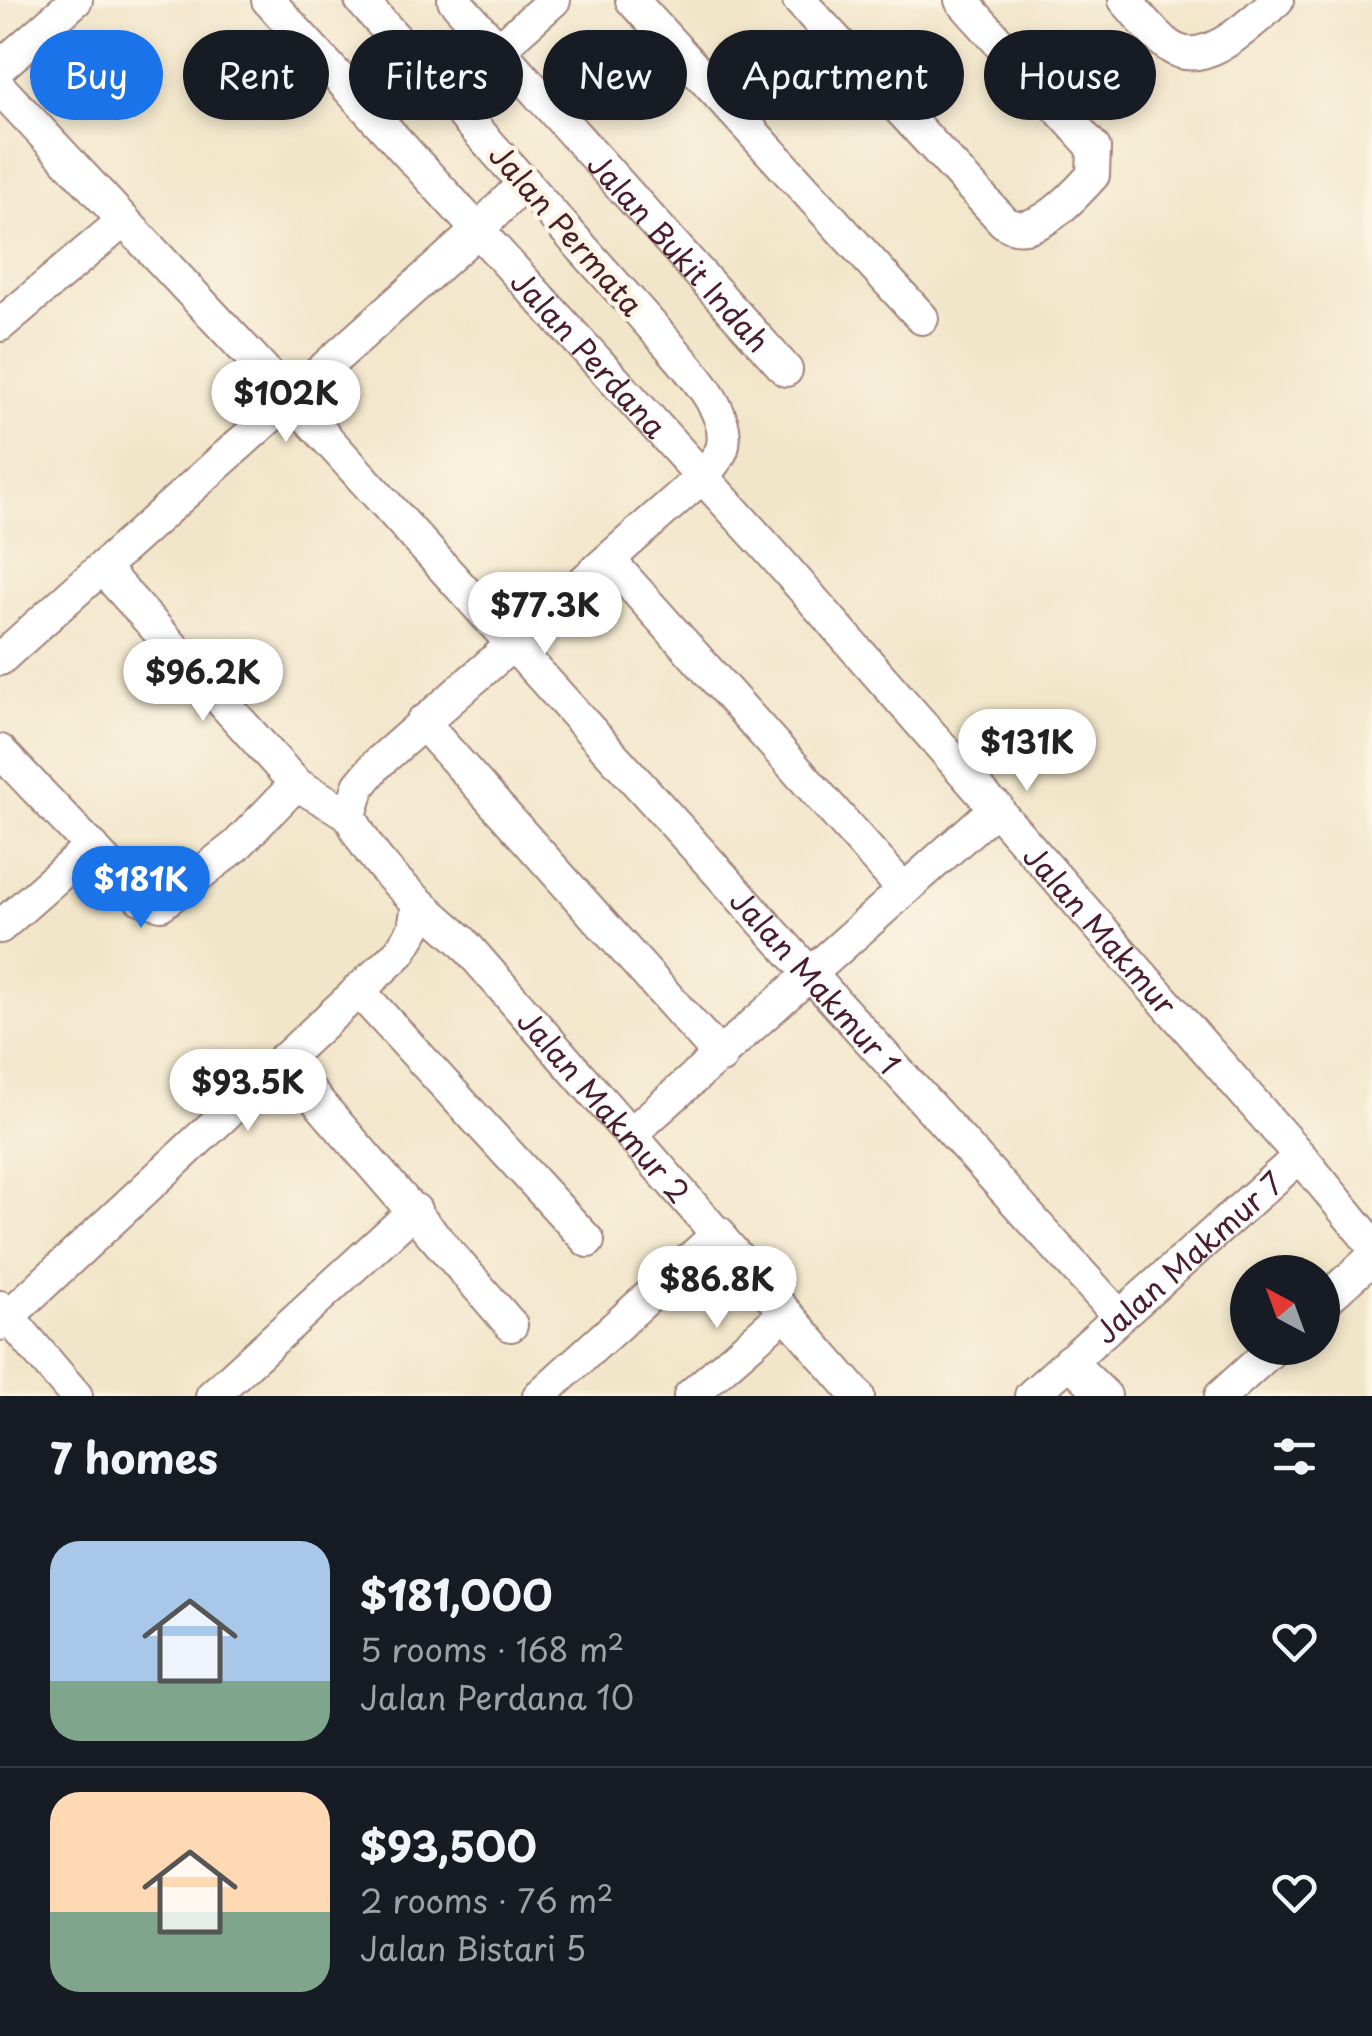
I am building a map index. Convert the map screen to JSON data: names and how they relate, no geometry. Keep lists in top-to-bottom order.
{
  "streets": {
    "street": [
      "Jalan Permata",
      "Jalan Bukit Indah",
      "Jalan Perdana",
      "Jalan Makmur",
      "Jalan Makmur 1",
      "Jalan Makmur 2",
      "Jalan Makmur 7"
    ]
  },
  "crossings": [
    ["Jalan Permata", "Jalan Perdana"],
    ["Jalan Permata", "Jalan Makmur"],
    ["Jalan Perdana", "Jalan Makmur"],
    ["Jalan Makmur", "Jalan Makmur 7"],
    ["Jalan Makmur 1", "Jalan Makmur 7"]
  ],
  "north": "top left",
  "page": {
    "chip": [
      "Buy",
      "Rent",
      "Filters",
      "New",
      "Apartment",
      "House"
    ],
    "price": [
      "$102K",
      "$77.3K",
      "$96.2K",
      "$131K",
      "$181K",
      "$93.5K",
      "$86.8K"
    ],
    "heading": "7 homes",
    "list": [
      {
        "name": "$181,000",
        "note": "5 rooms · 168 m² · Jalan Perdana 10"
      },
      {
        "name": "$93,500",
        "note": "2 rooms · 76 m² · Jalan Bistari 5"
      }
    ]
  }
}
